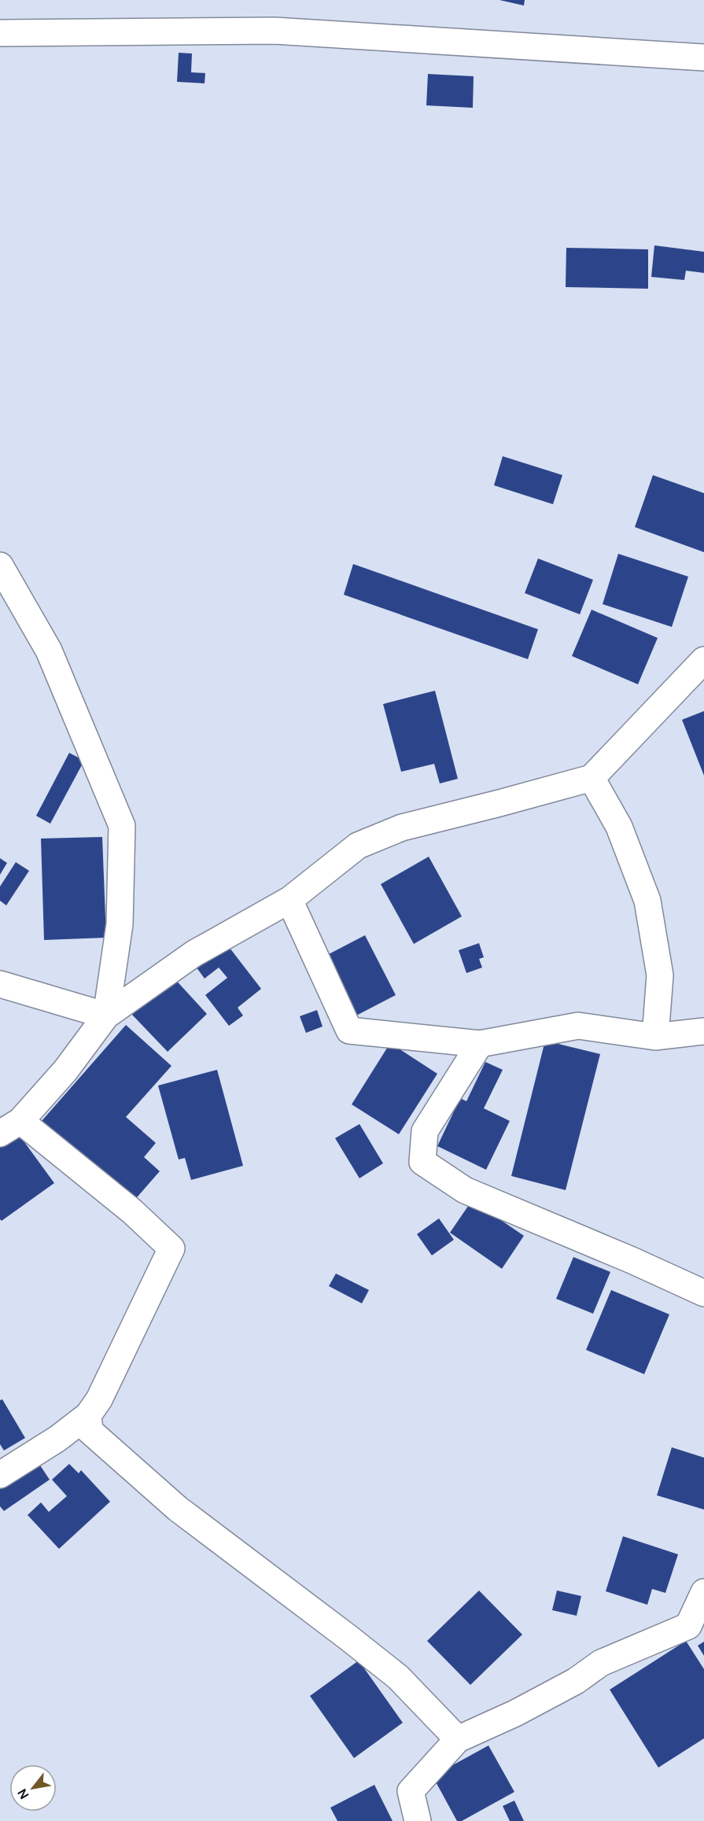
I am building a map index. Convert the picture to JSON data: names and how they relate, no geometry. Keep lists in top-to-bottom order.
{
  "north": "bottom left"
}
